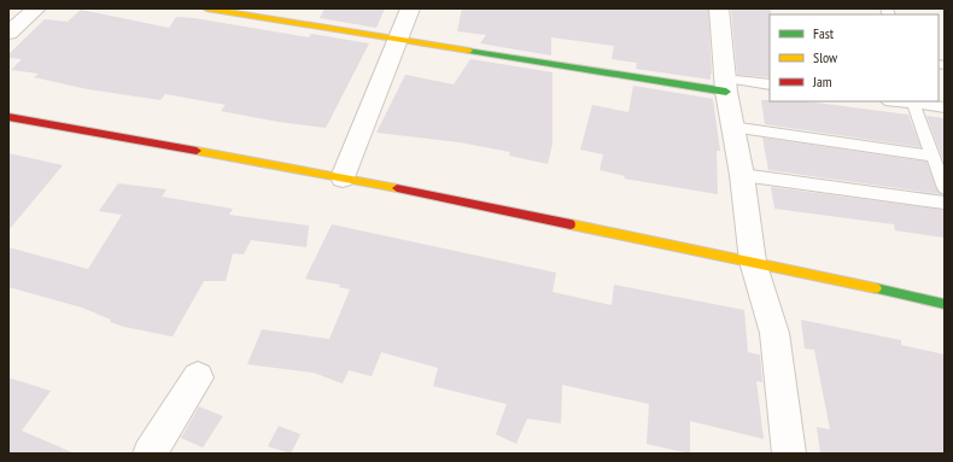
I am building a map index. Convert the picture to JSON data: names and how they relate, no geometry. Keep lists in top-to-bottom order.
{
  "legend": ["Fast", "Slow", "Jam"]
}
